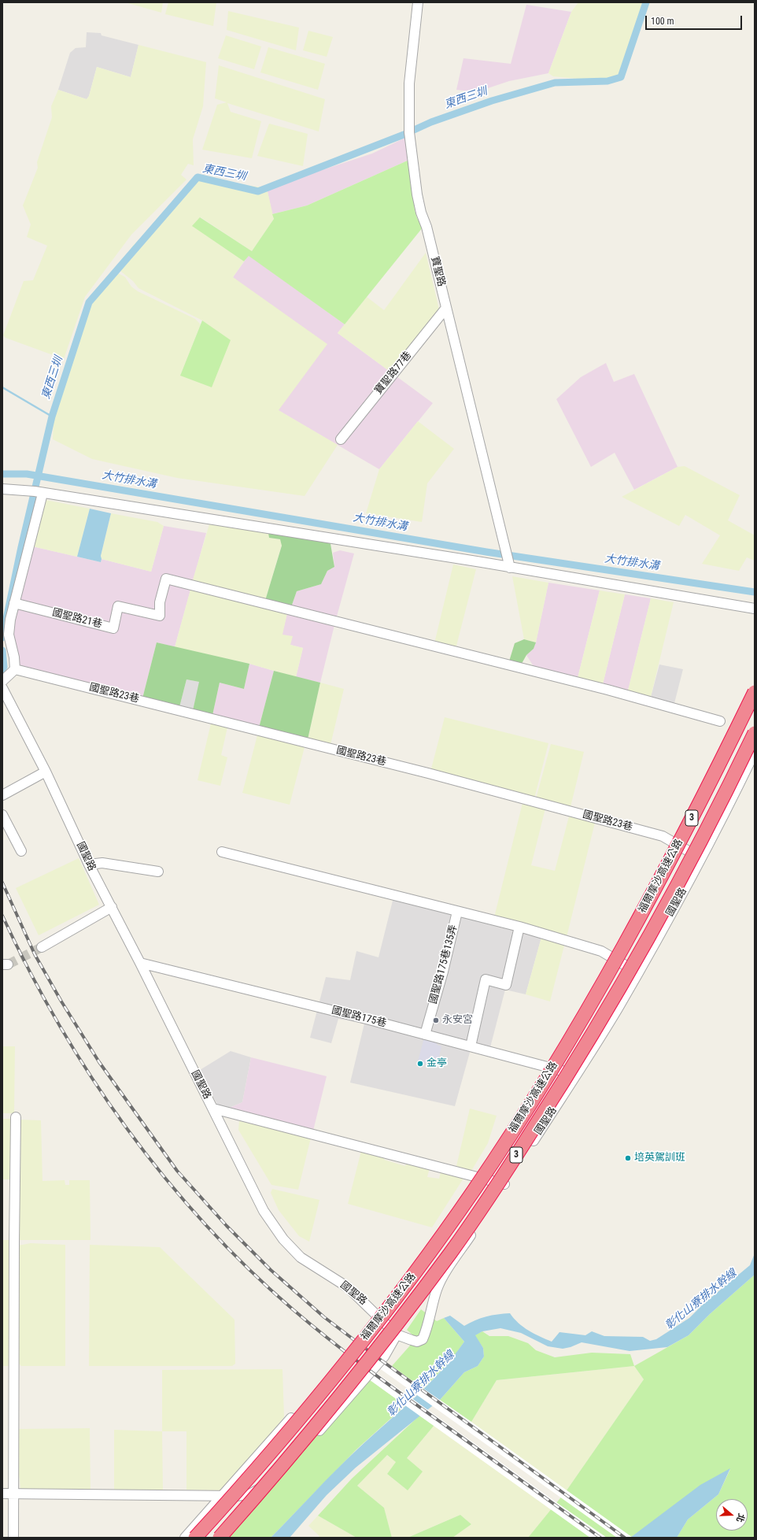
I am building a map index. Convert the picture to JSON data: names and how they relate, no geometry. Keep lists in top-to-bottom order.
{
  "streets": {
    "highway": ["3", "福爾摩沙高速公路"],
    "street": [
      "寶聖路",
      "寶聖路77巷",
      "國聖路21巷",
      "國聖路23巷",
      "國聖路",
      "國聖路175巷135弄",
      "國聖路175巷"
    ]
  },
  "crossings": [
    ["寶聖路", "寶聖路77巷"],
    ["國聖路23巷", "國聖路"],
    ["國聖路", "國聖路175巷"],
    ["國聖路175巷135弄", "國聖路175巷"]
  ],
  "water": ["東西三圳", "大竹排水溝", "彰化山寮排水幹線"],
  "places": ["永安宮", "金亭", "培英駕訓班"],
  "scale_bar": "100 m",
  "north": "right"
}
